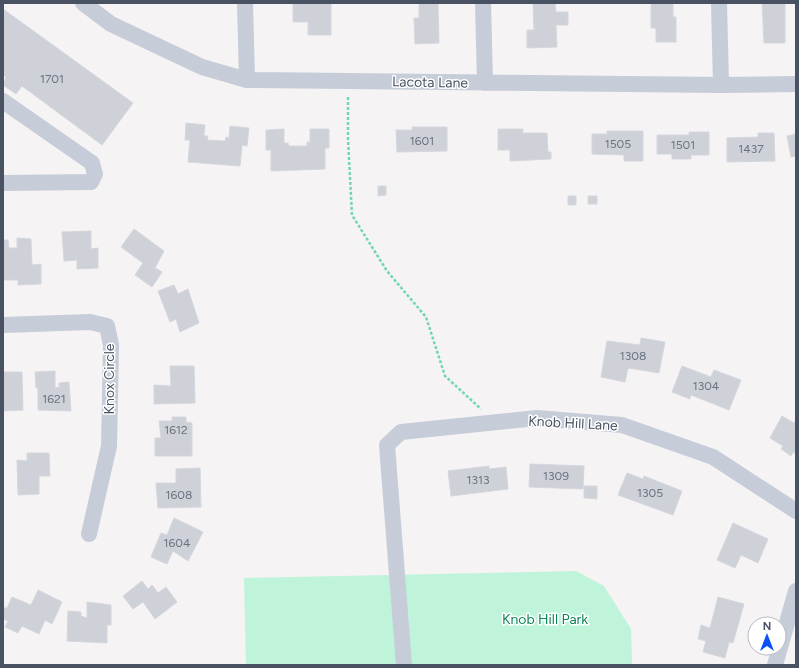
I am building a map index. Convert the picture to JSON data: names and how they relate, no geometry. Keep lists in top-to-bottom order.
{
  "streets": {
    "street": ["Lacota Lane", "Knox Circle", "Knob Hill Lane"]
  },
  "parks": ["Knob Hill Park"],
  "house_numbers": [
    "1701",
    "1601",
    "1505",
    "1501",
    "1437",
    "1308",
    "1304",
    "1621",
    "1612",
    "1309",
    "1313",
    "1305",
    "1608",
    "1604"
  ],
  "north": "top"
}
